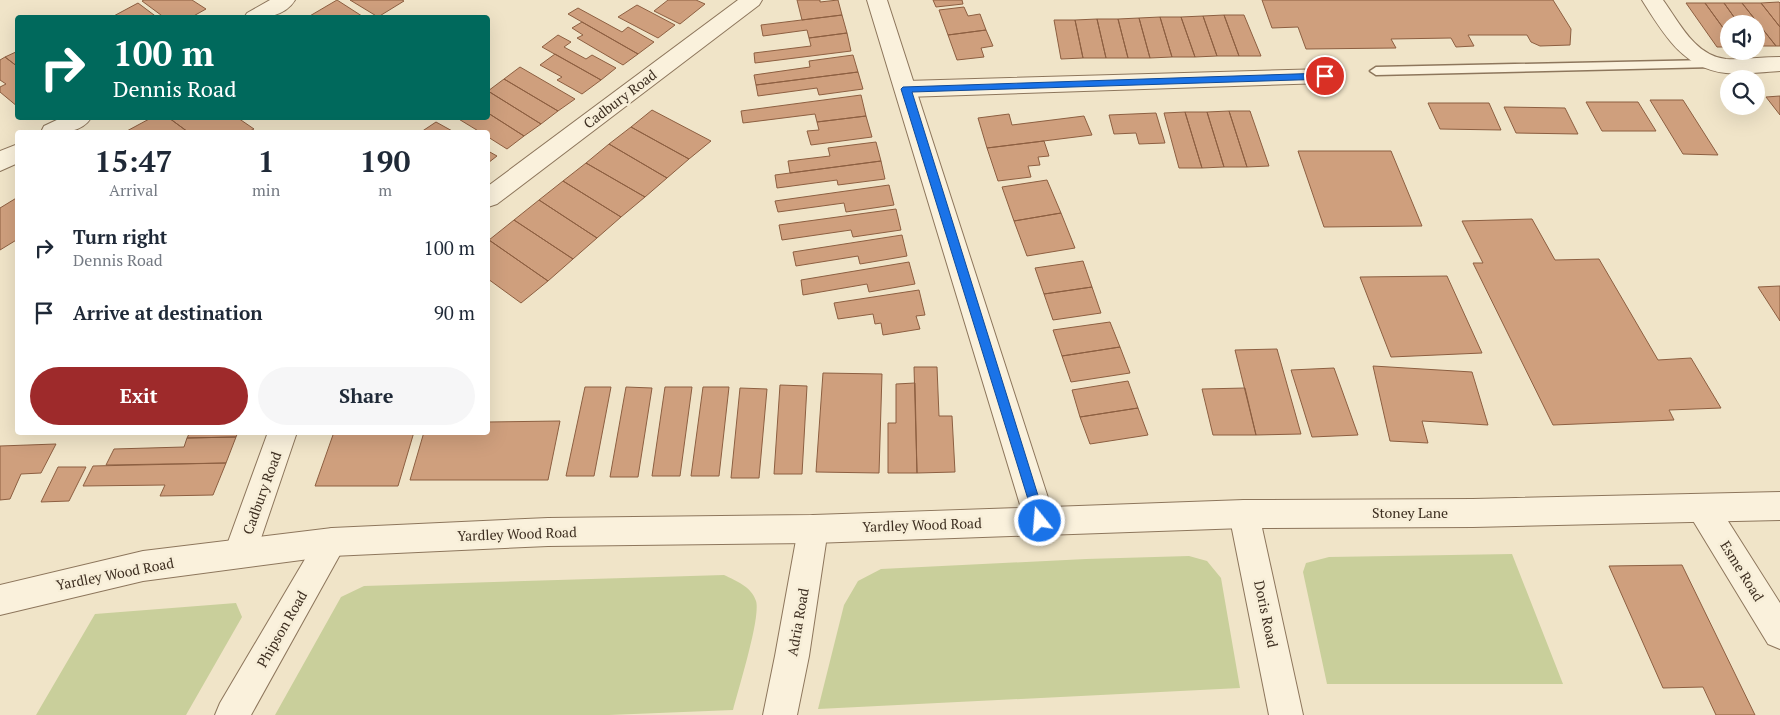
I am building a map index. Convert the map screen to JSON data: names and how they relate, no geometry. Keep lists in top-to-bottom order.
{
  "streets": {
    "street": [
      "Cadbury Road",
      "Stoney Lane",
      "Yardley Wood Road",
      "Esme Road",
      "Doris Road",
      "Adria Road",
      "Phipson Road"
    ]
  },
  "crossings": [
    ["Cadbury Road", "Yardley Wood Road"],
    ["Stoney Lane", "Yardley Wood Road"],
    ["Stoney Lane", "Esme Road"],
    ["Stoney Lane", "Doris Road"],
    ["Yardley Wood Road", "Adria Road"],
    ["Yardley Wood Road", "Phipson Road"]
  ],
  "page": {
    "turn": ["100 m", "Dennis Road"],
    "eta": [
      "15:47",
      "Arrival",
      "1",
      "min",
      "190",
      "m"
    ],
    "list": [
      {
        "name": "Turn right",
        "note": "Dennis Road",
        "value": "100 m"
      },
      {
        "name": "Arrive at destination",
        "value": "90 m"
      }
    ],
    "buttons": ["Exit", "Share"]
  }
}
